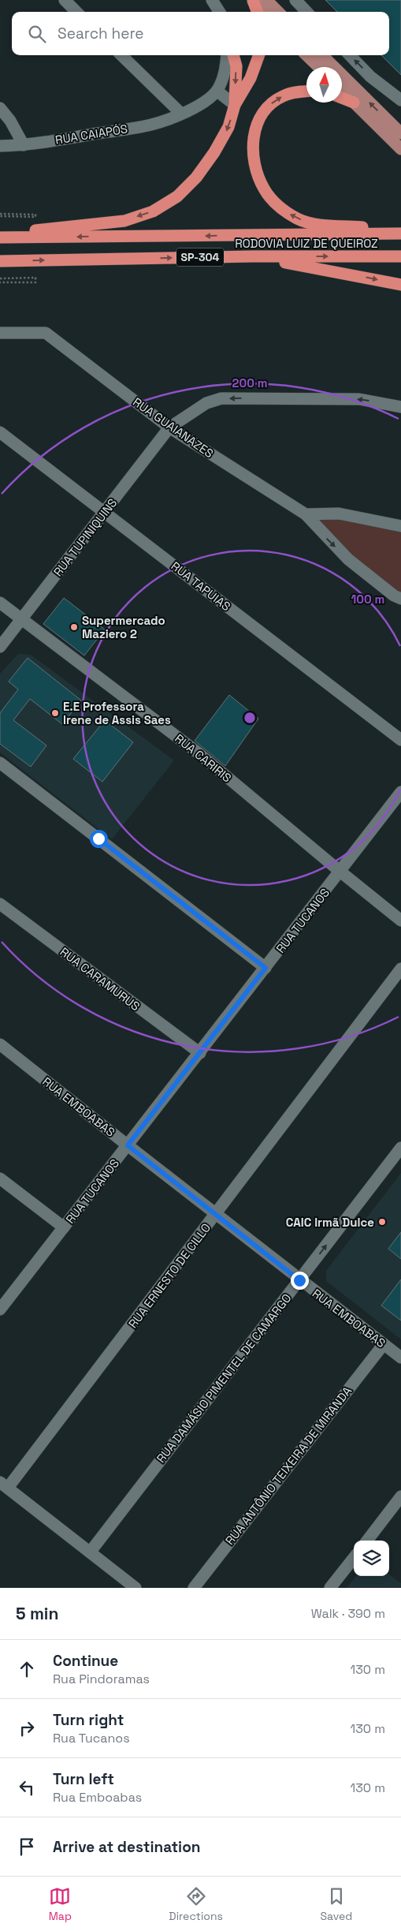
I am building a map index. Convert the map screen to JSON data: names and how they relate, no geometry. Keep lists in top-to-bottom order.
{
  "streets": {
    "highway": ["RODOVIA LUIZ DE QUEIROZ", "SP-304"],
    "street": [
      "RUA CAIAPÓS",
      "RUA GUAIANAZES",
      "RUA TUPINIQUINS",
      "RUA TAPUIAS",
      "RUA CARIRIS",
      "RUA TUCANOS",
      "RUA CARAMURUS",
      "RUA EMBOABAS",
      "RUA ERNESTO DE CILLO",
      "RUA DAMÁSIO PIMENTEL DE CAMARGO",
      "RUA ANTÔNIO TEIXEIRA DE MIRANDA"
    ]
  },
  "crossings": [
    ["RUA GUAIANAZES", "RUA TUPINIQUINS"],
    ["RUA TUPINIQUINS", "RUA TAPUIAS"],
    ["RUA TUPINIQUINS", "RUA CARIRIS"],
    ["RUA CARIRIS", "RUA TUCANOS"],
    ["RUA TUCANOS", "RUA CARAMURUS"],
    ["RUA TUCANOS", "RUA EMBOABAS"],
    ["RUA EMBOABAS", "RUA ERNESTO DE CILLO"],
    ["RUA EMBOABAS", "RUA DAMÁSIO PIMENTEL DE CAMARGO"],
    ["RUA EMBOABAS", "RUA ANTÔNIO TEIXEIRA DE MIRANDA"]
  ],
  "one_way": ["RUA TUPINIQUINS"],
  "places": ["Supermercado Maziero 2", "E.E Professora Irene de Assis Saes", "CAIC Irmã Dulce"],
  "north": "top",
  "page": {
    "search": "Search here",
    "heading": ["5 min", "Walk · 390 m"],
    "list": [
      ["Continue", "Rua Pindoramas", "130 m"],
      ["Turn right", "Rua Tucanos", "130 m"],
      ["Turn left", "Rua Emboabas", "130 m"],
      "Arrive at destination"
    ],
    "nav": ["Map", "Directions", "Saved"]
  },
  "rings": ["200 m", "100 m"]
}
